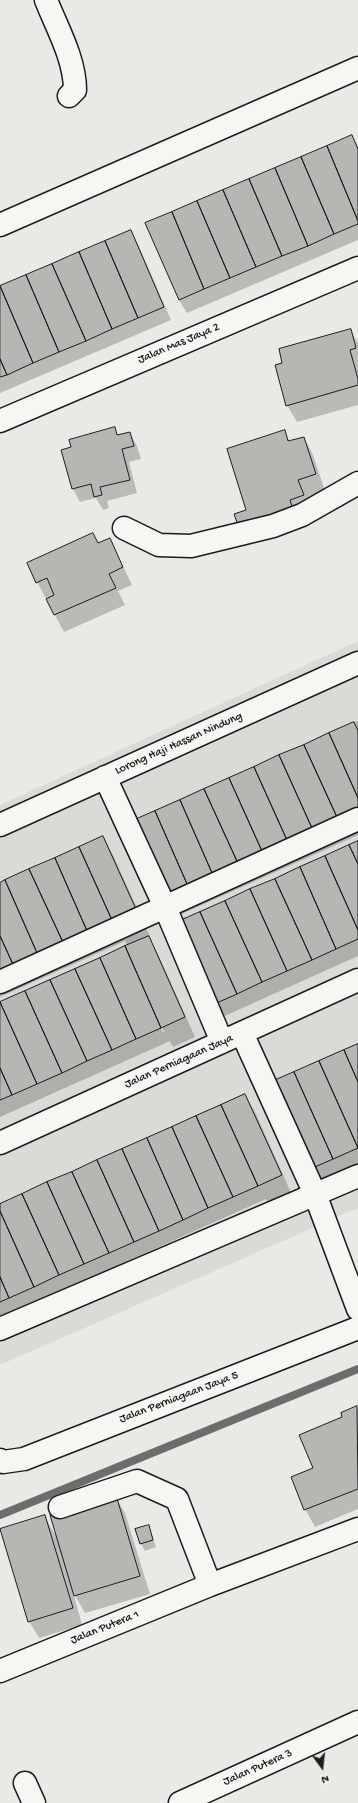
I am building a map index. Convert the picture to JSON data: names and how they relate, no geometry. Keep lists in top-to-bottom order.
{
  "streets": {
    "street": [
      "Jalan Mas Jaya 2",
      "Lorong Haji Hassan Nindung",
      "Jalan Perniagaan Jaya",
      "Jalan Perniagaan Jaya 5",
      "Jalan Putera 1",
      "Jalan Putera 3"
    ]
  },
  "north": "bottom"
}
